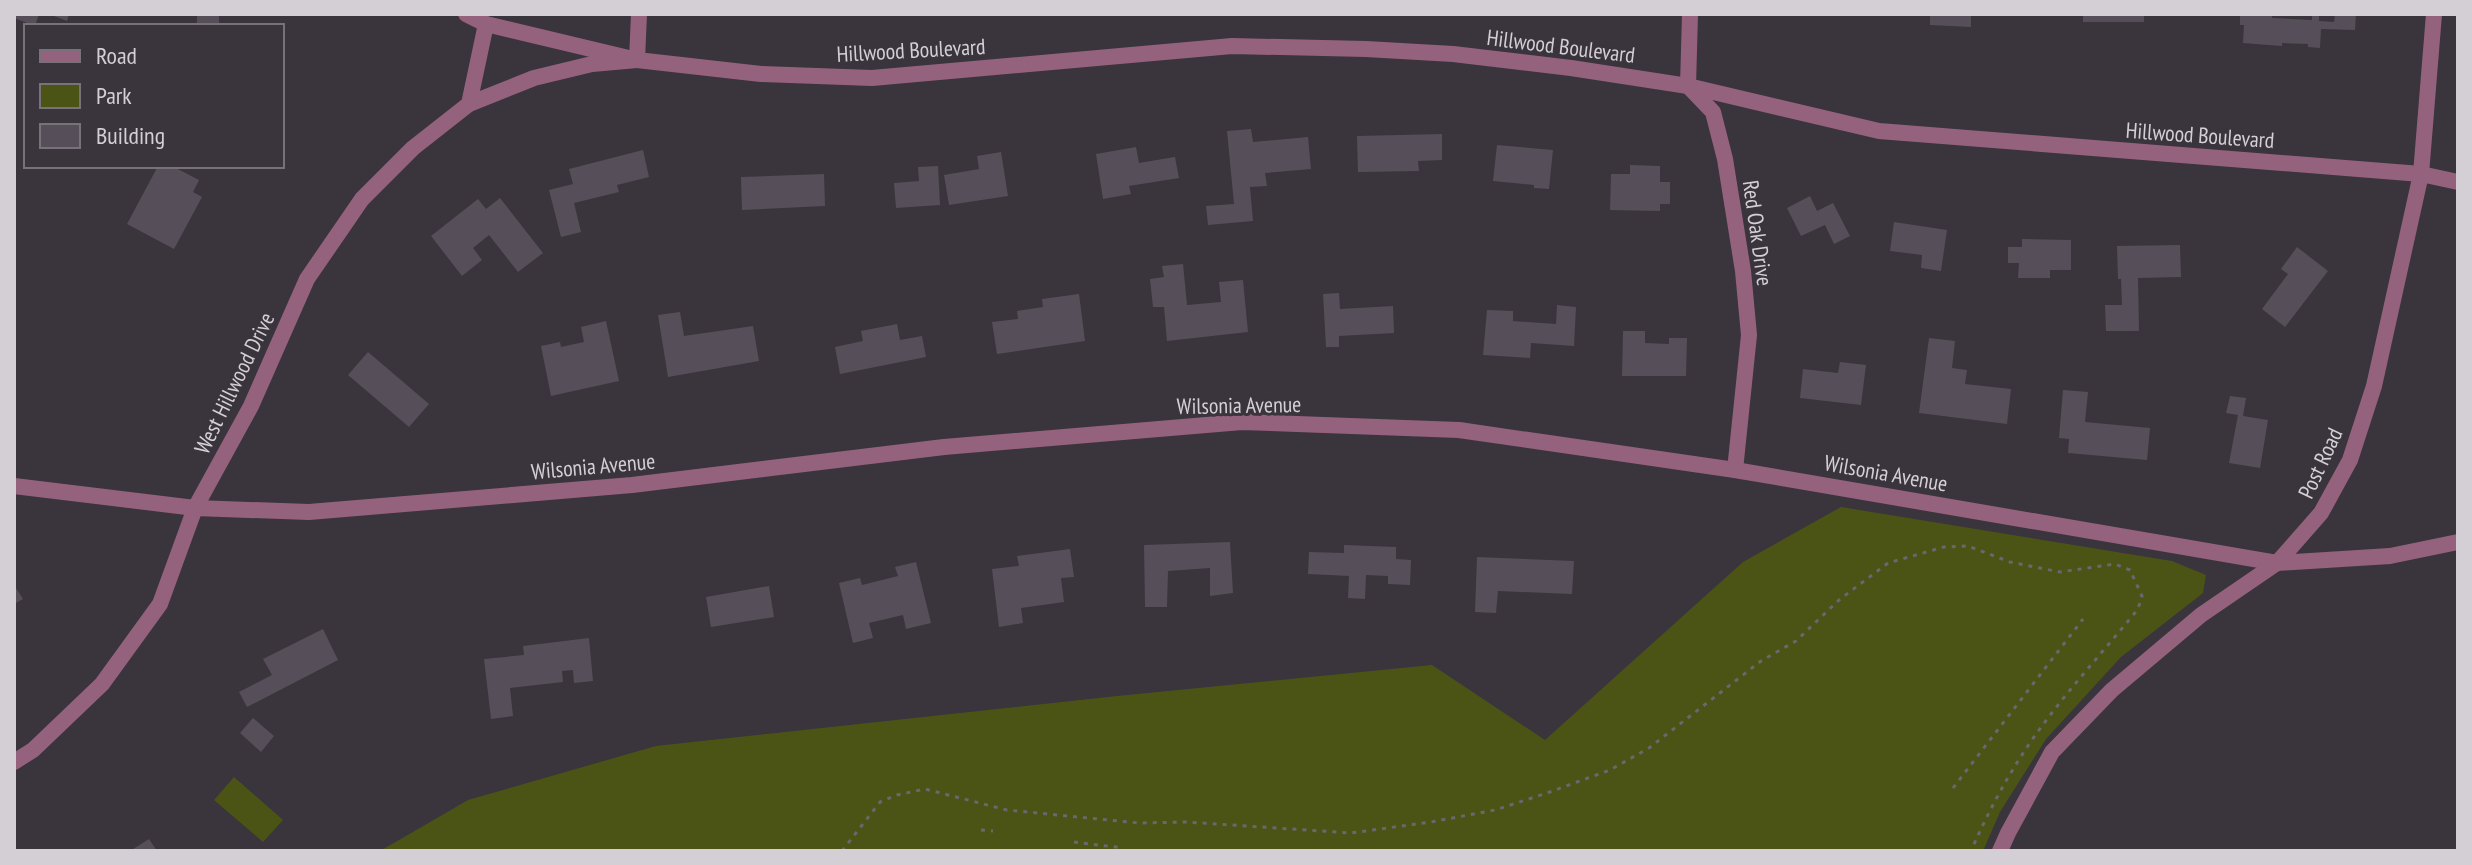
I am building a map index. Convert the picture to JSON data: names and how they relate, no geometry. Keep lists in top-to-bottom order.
{
  "streets": {
    "street": [
      "Hillwood Boulevard",
      "Red Oak Drive",
      "West Hillwood Drive",
      "Wilsonia Avenue",
      "Post Road"
    ]
  },
  "crossings": [
    ["Hillwood Boulevard", "Red Oak Drive"],
    ["Hillwood Boulevard", "West Hillwood Drive"],
    ["Hillwood Boulevard", "Post Road"],
    ["Red Oak Drive", "Wilsonia Avenue"],
    ["West Hillwood Drive", "Wilsonia Avenue"],
    ["Wilsonia Avenue", "Post Road"]
  ],
  "legend": ["Road", "Park", "Building"]
}
